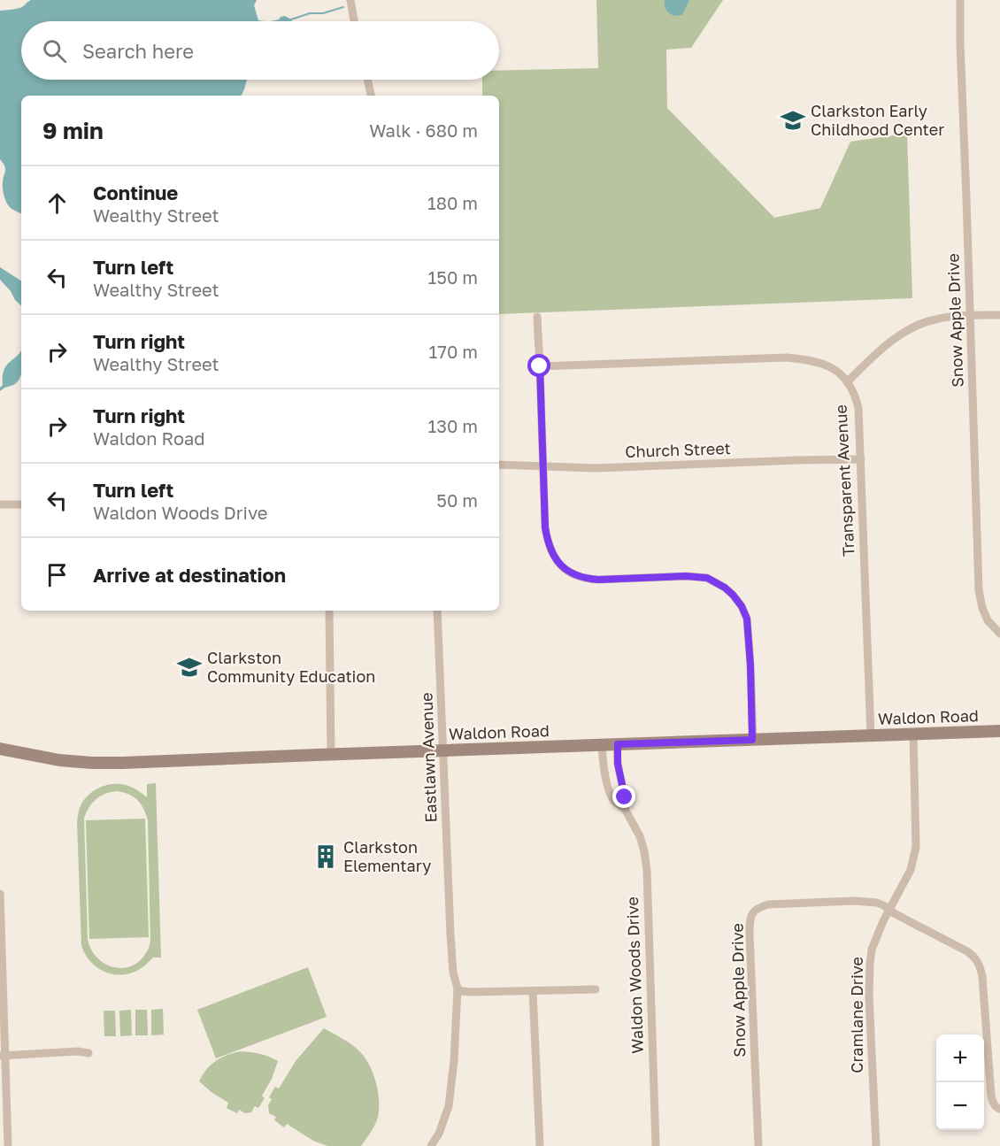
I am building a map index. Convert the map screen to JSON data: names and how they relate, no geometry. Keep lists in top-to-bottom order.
{
  "streets": {
    "street": [
      "Snow Apple Drive",
      "Church Street",
      "Transparent Avenue",
      "Waldon Road",
      "Eastlawn Avenue",
      "Waldon Woods Drive",
      "Cramlane Drive"
    ]
  },
  "crossings": [
    ["Snow Apple Drive", "Cramlane Drive"],
    ["Church Street", "Transparent Avenue"],
    ["Transparent Avenue", "Waldon Road"],
    ["Waldon Road", "Eastlawn Avenue"],
    ["Waldon Road", "Waldon Woods Drive"],
    ["Waldon Road", "Cramlane Drive"]
  ],
  "places": {
    "school or university": ["Clarkston Early Childhood Center", "Clarkston Community Education"],
    "building": ["Clarkston Elementary"]
  },
  "page": {
    "search": "Search here",
    "heading": ["9 min", "Walk · 680 m"],
    "list": [
      ["Continue", "Wealthy Street", "180 m"],
      ["Turn left", "Wealthy Street", "150 m"],
      ["Turn right", "Wealthy Street", "170 m"],
      ["Turn right", "Waldon Road", "130 m"],
      ["Turn left", "Waldon Woods Drive", "50 m"],
      "Arrive at destination"
    ],
    "map_buttons": ["+", "−"]
  }
}
